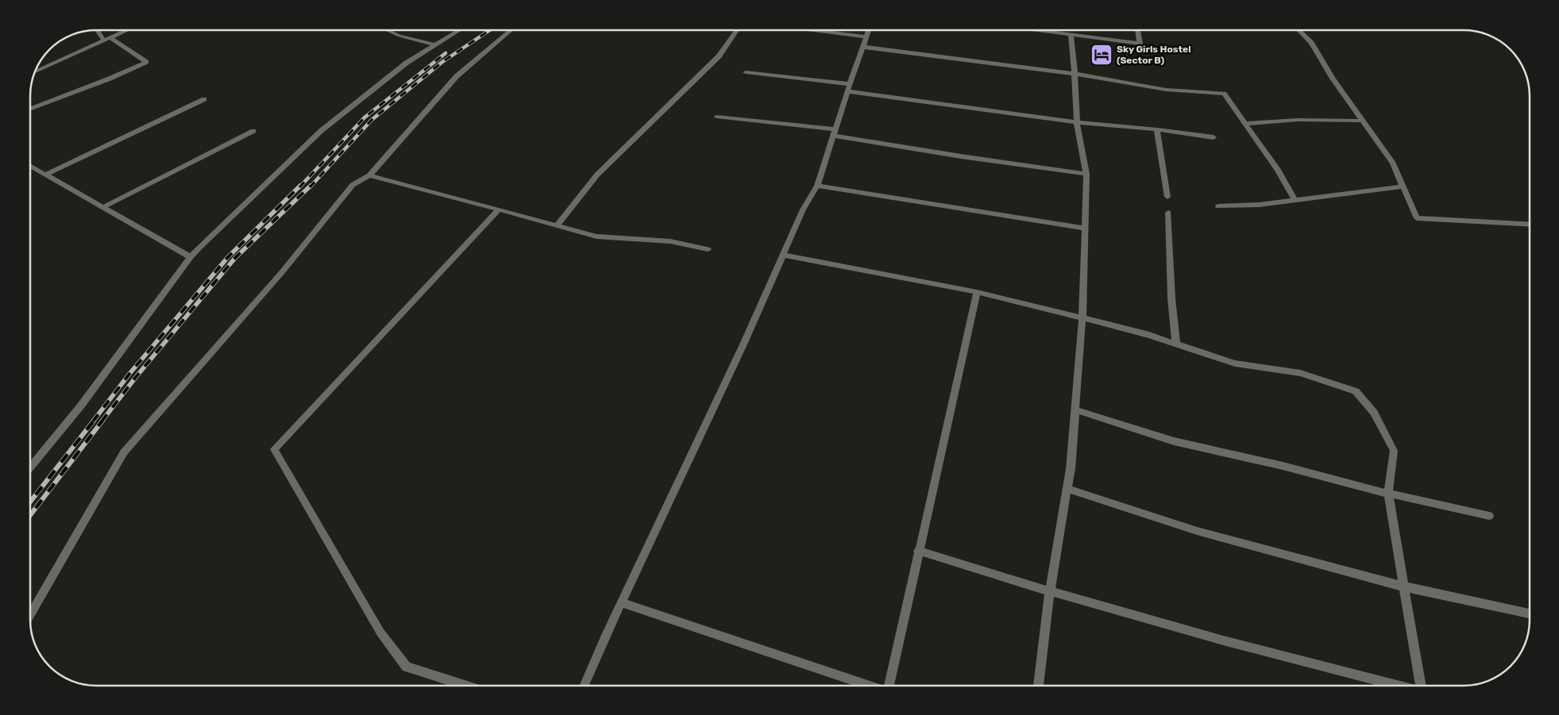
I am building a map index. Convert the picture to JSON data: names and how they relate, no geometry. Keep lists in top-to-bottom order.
{
  "places": {
    "hotel": ["Sky Girls Hostel (Sector B)"]
  }
}
